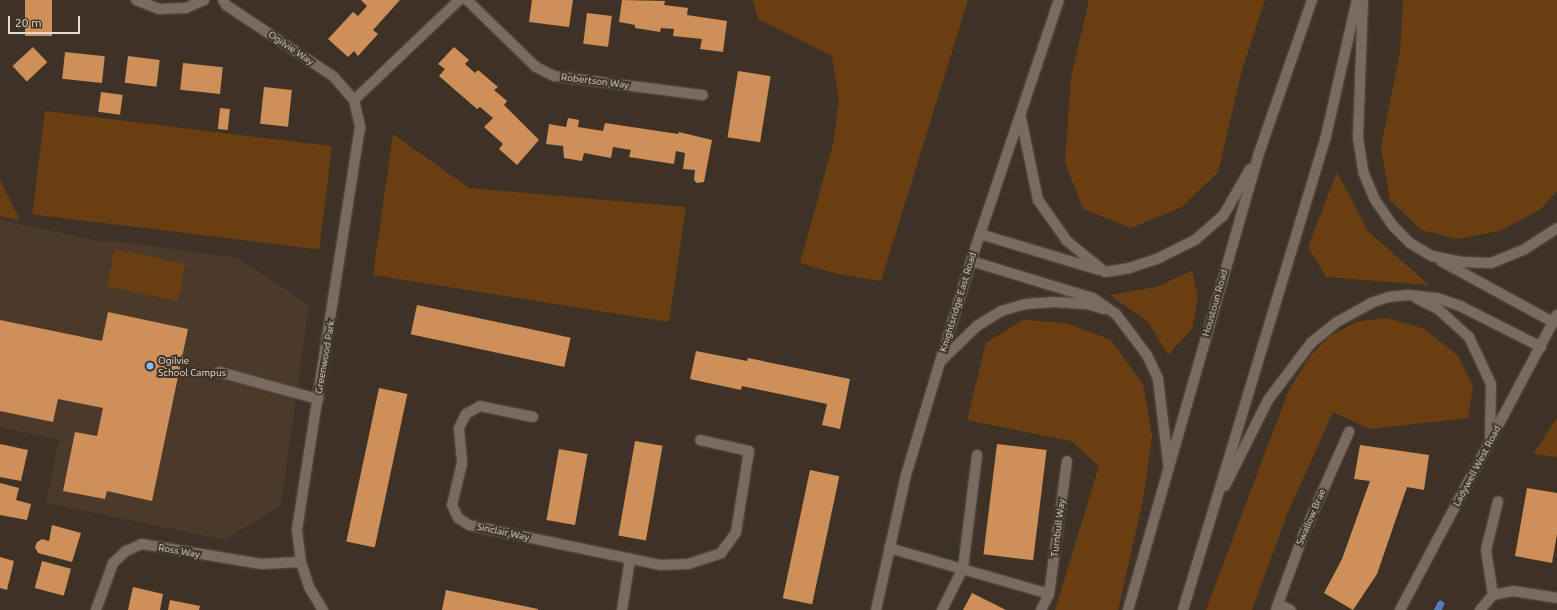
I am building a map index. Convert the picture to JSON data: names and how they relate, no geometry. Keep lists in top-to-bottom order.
{
  "streets": {
    "street": [
      "Ogilvie Way",
      "Robertson Way",
      "Knightsridge East Road",
      "Houstoun Road",
      "Greenwood Park",
      "Ladywell West Road",
      "Swallow Brae",
      "Turnbull Way",
      "Sinclair Way",
      "Ross Way"
    ]
  },
  "crossings": [
    ["Ogilvie Way", "Greenwood Park"],
    ["Greenwood Park", "Ross Way"]
  ],
  "places": ["Ogilvie School Campus"],
  "scale_bar": "20 m"
}
